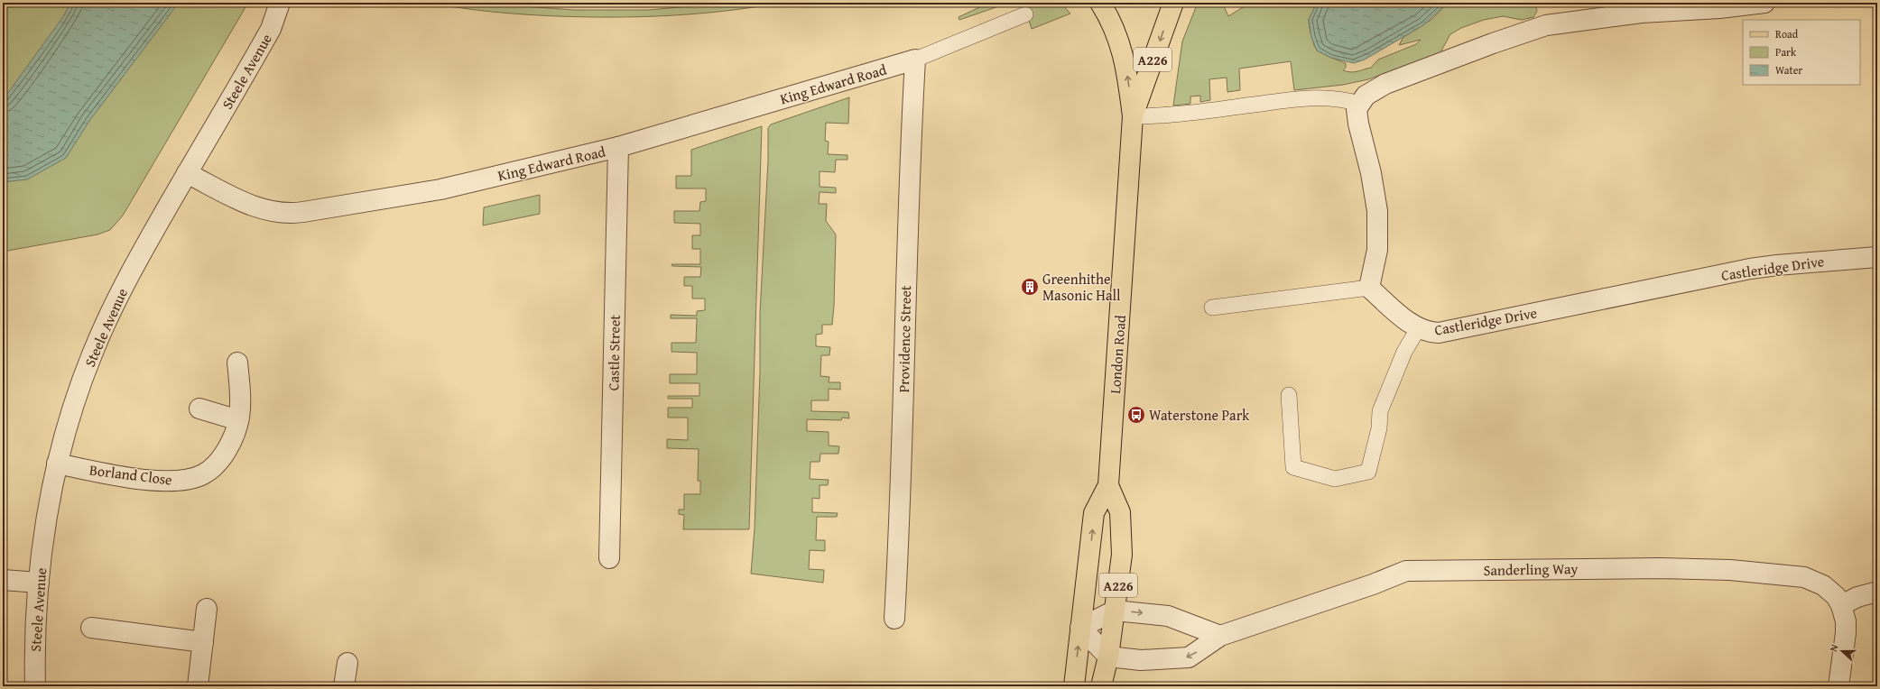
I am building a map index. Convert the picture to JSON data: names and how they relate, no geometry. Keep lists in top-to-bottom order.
{
  "streets": {
    "main road": ["A226", "London Road"],
    "street": [
      "Steele Avenue",
      "King Edward Road",
      "Castleridge Drive",
      "Providence Street",
      "Castle Street",
      "Borland Close",
      "Sanderling Way"
    ]
  },
  "crossings": [
    ["Steele Avenue", "King Edward Road"],
    ["Steele Avenue", "Borland Close"],
    ["King Edward Road", "Providence Street"],
    ["King Edward Road", "Castle Street"],
    ["London Road", "Sanderling Way"]
  ],
  "places": {
    "building": ["Greenhithe Masonic Hall"],
    "bus stop": ["Waterstone Park"]
  },
  "legend": ["Road", "Park", "Water"],
  "north": "left"
}
